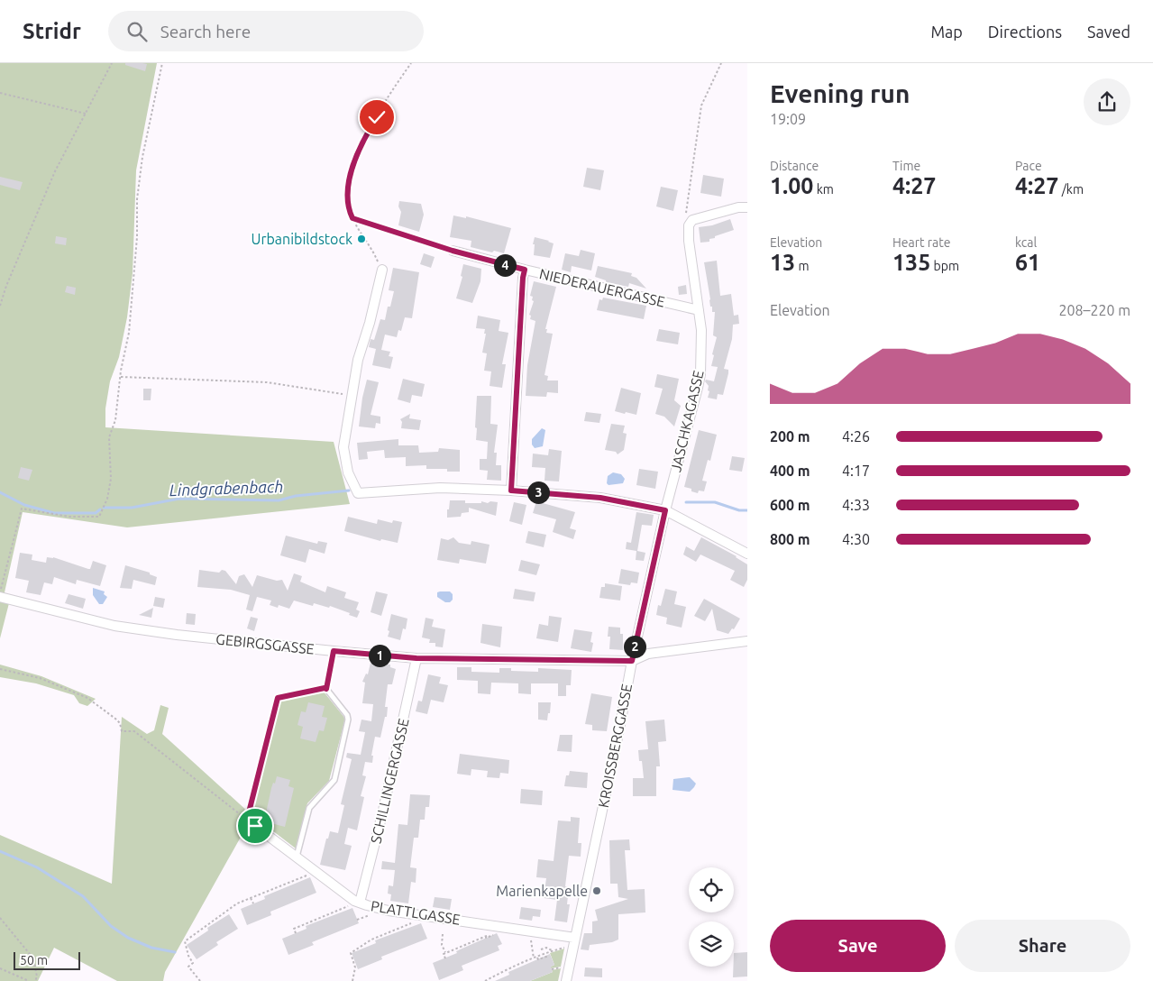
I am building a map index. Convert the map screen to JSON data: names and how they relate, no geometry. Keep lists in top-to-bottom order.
{
  "streets": {
    "street": [
      "NIEDERAUERGASSE",
      "JASCHKAGASSE",
      "GEBIRGSGASSE",
      "KROISSBERGGASSE",
      "SCHILLINGERGASSE",
      "PLATTLGASSE"
    ]
  },
  "crossings": [
    ["NIEDERAUERGASSE", "JASCHKAGASSE"],
    ["JASCHKAGASSE", "KROISSBERGGASSE"],
    ["GEBIRGSGASSE", "KROISSBERGGASSE"],
    ["GEBIRGSGASSE", "SCHILLINGERGASSE"],
    ["KROISSBERGGASSE", "PLATTLGASSE"],
    ["SCHILLINGERGASSE", "PLATTLGASSE"]
  ],
  "water": ["Lindgrabenbach"],
  "places": ["Urbanibildstock", "Marienkapelle"],
  "scale_bar": "50 m",
  "page": {
    "header": "Stridr",
    "search": "Search here",
    "nav": ["Map", "Directions", "Saved"],
    "heading": ["Evening run", "19:09"],
    "stats": [
      ["Distance", "1.00 km"],
      ["Time", "4:27"],
      ["Pace", "4:27 /km"],
      ["Elevation", "13 m"],
      ["Heart rate", "135 bpm"],
      ["kcal", "61"]
    ],
    "pins": [
      "4",
      "3",
      "2",
      "1"
    ],
    "chart": ["Elevation", "208–220 m"],
    "list": [
      {
        "name": "200 m",
        "note": "4:26"
      },
      {
        "name": "400 m",
        "note": "4:17"
      },
      {
        "name": "600 m",
        "note": "4:33"
      },
      {
        "name": "800 m",
        "note": "4:30"
      }
    ],
    "buttons": ["Save", "Share"],
    "scale": "50 m"
  }
}
